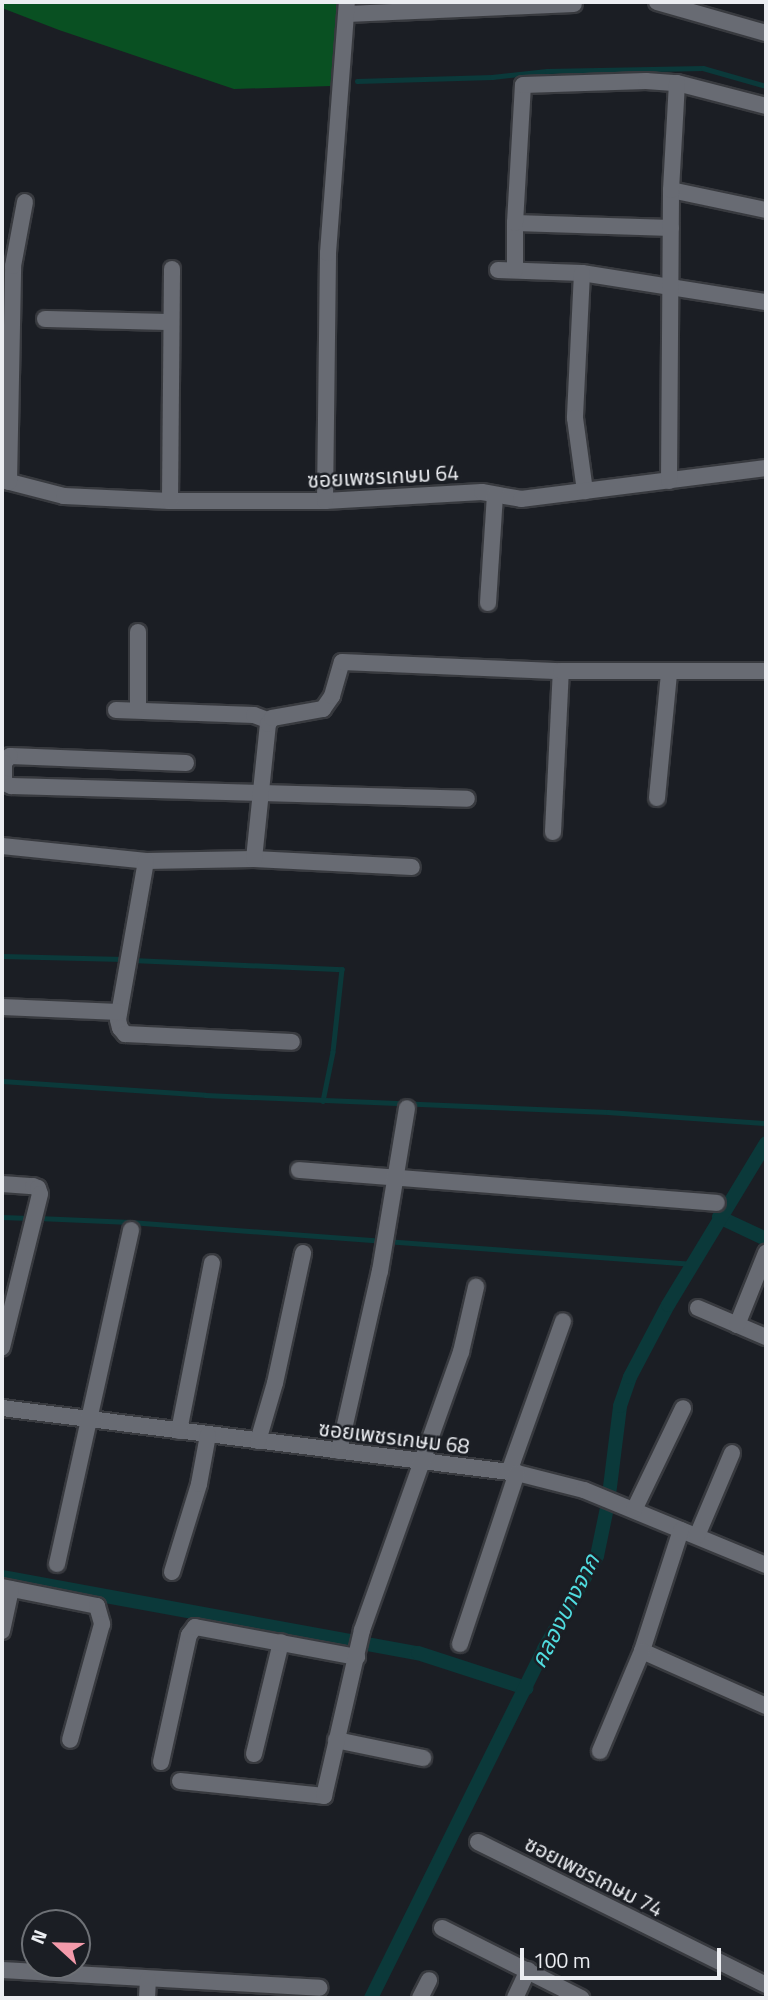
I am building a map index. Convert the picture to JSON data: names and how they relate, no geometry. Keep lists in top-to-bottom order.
{
  "streets": {
    "street": ["ซอยเพชรเกษม 64", "ซอยเพชรเกษม 68", "ซอยเพชรเกษม 74"]
  },
  "water": ["คลองบางจาก"],
  "scale_bar": "100 m",
  "north": "left"
}
